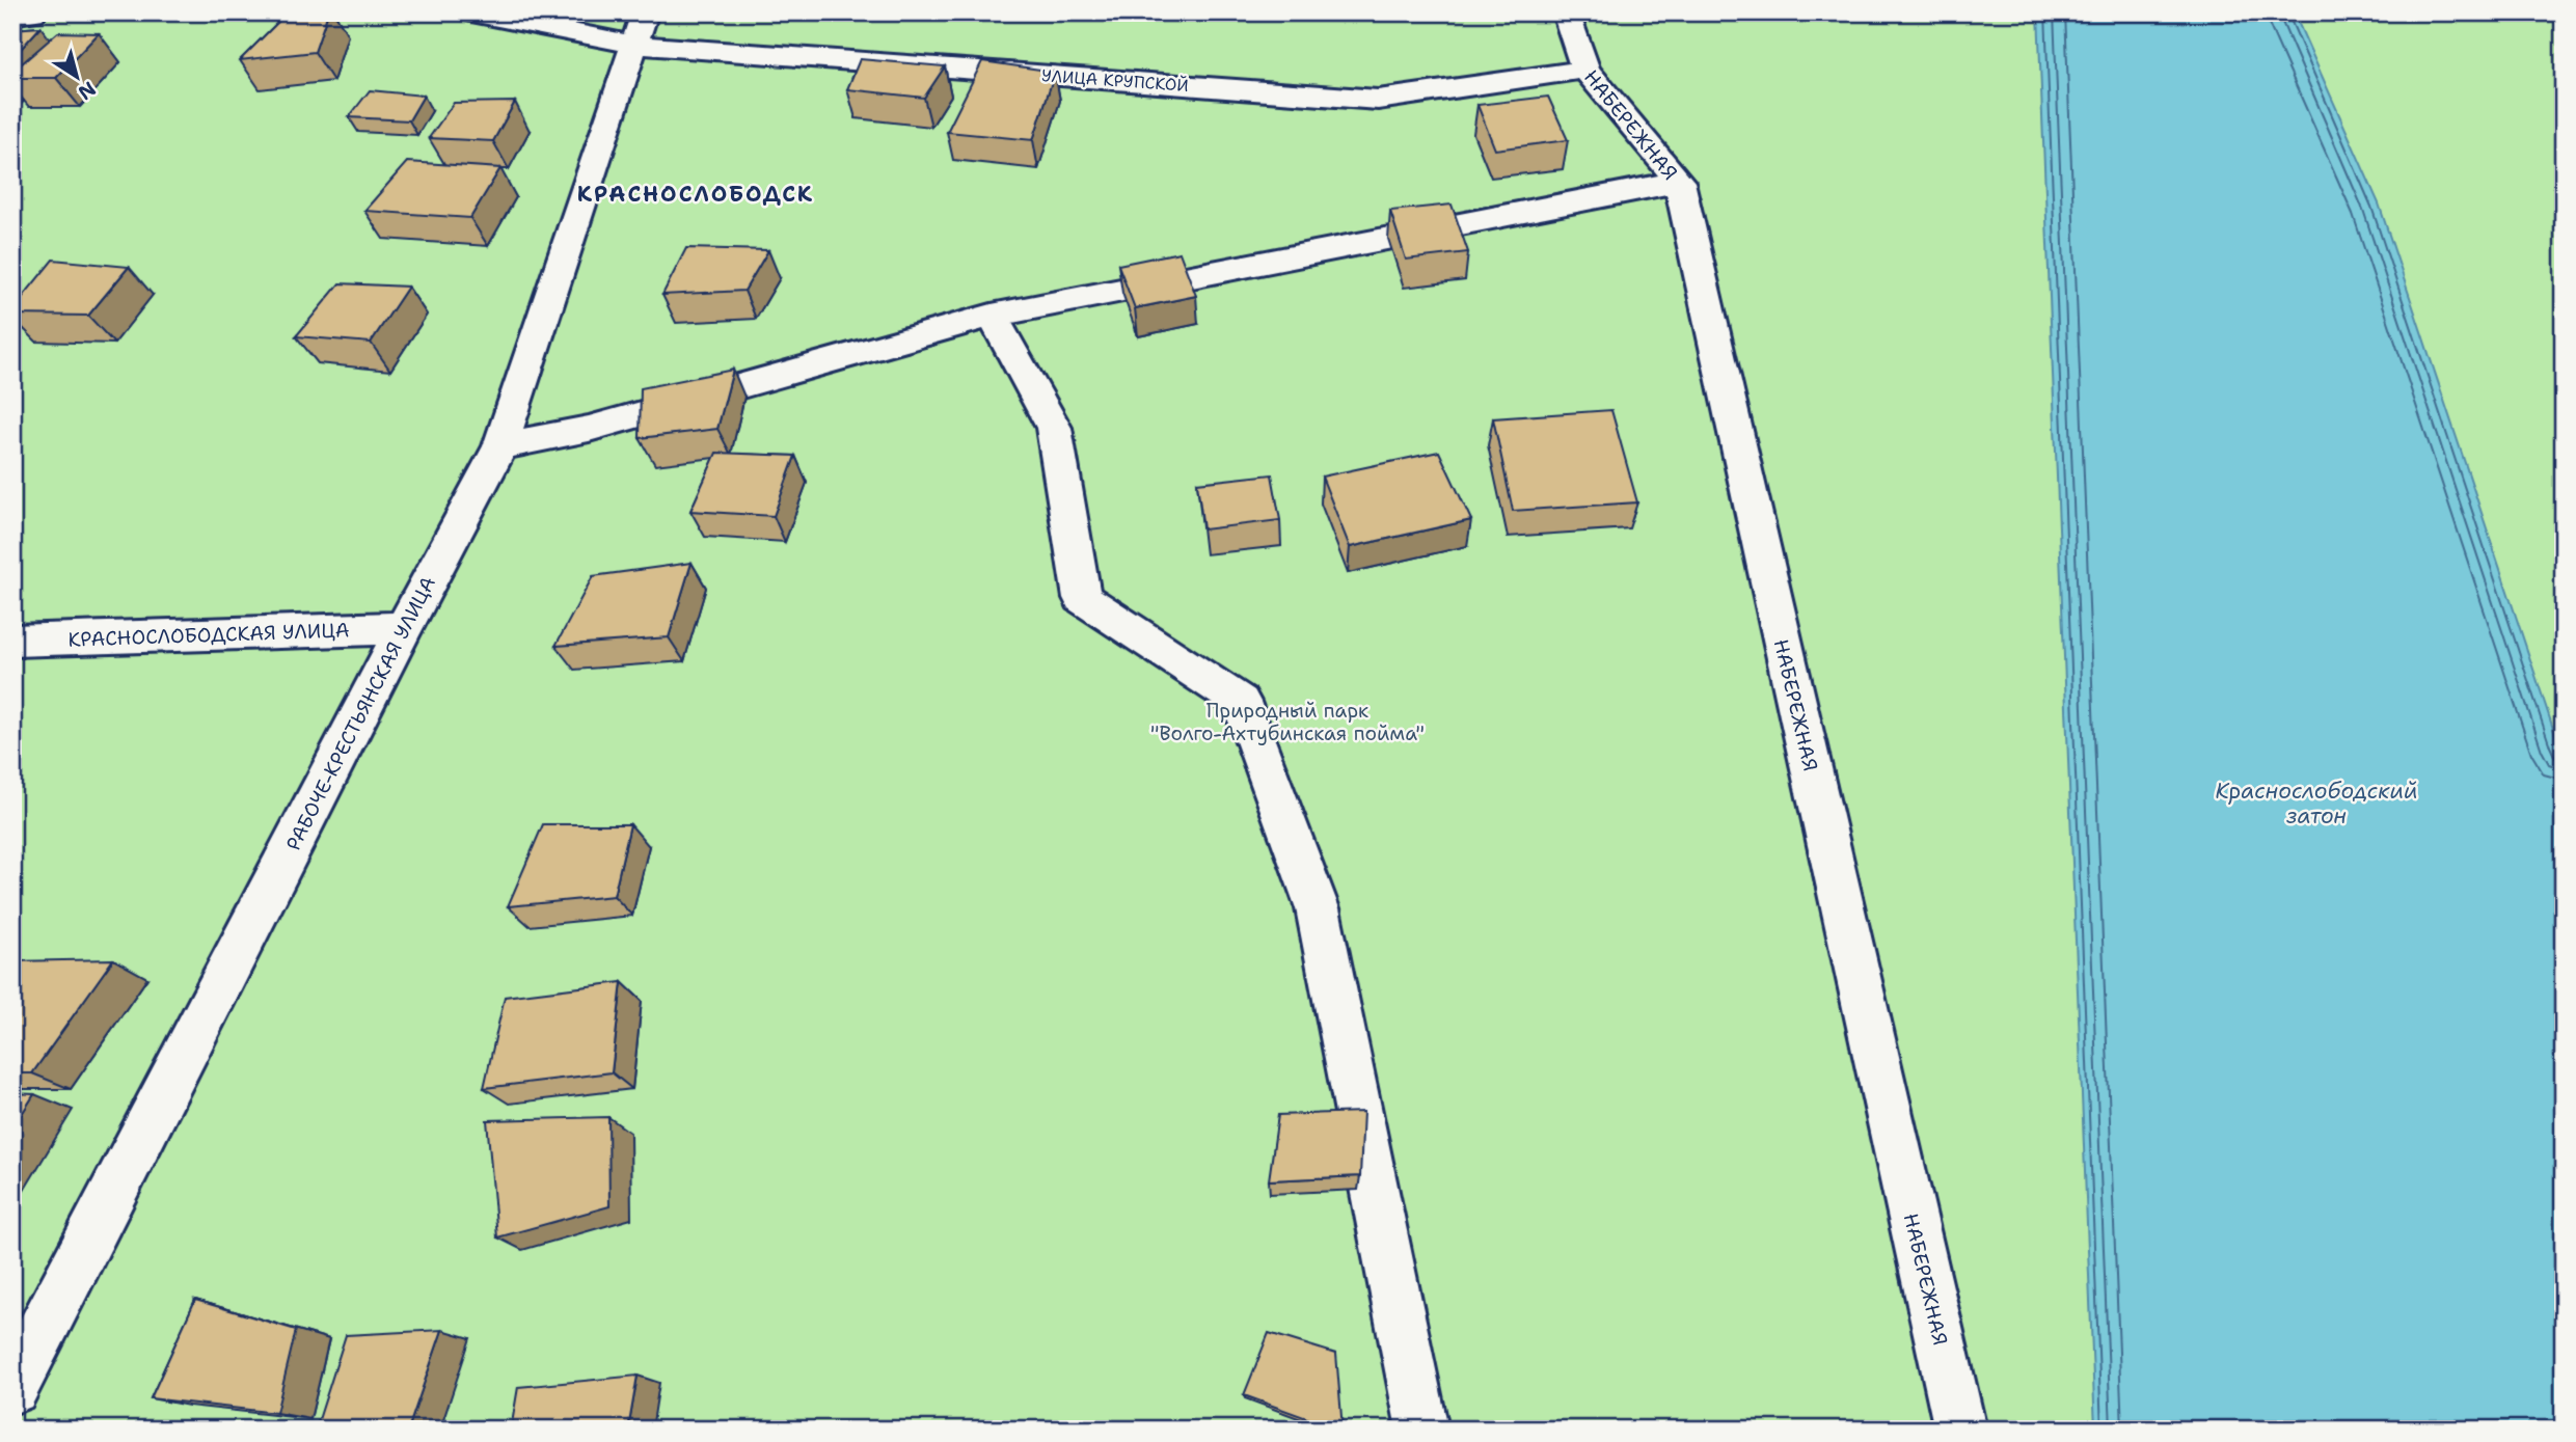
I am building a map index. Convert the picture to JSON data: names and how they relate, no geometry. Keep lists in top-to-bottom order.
{
  "streets": {
    "street": [
      "УЛИЦА КРУПСКОЙ",
      "НАБЕРЕЖНАЯ",
      "КРАСНОСЛОБОДСКАЯ УЛИЦА",
      "РАБОЧЕ-КРЕСТЬЯНСКАЯ УЛИЦА"
    ]
  },
  "crossings": [
    ["УЛИЦА КРУПСКОЙ", "НАБЕРЕЖНАЯ"],
    ["УЛИЦА КРУПСКОЙ", "РАБОЧЕ-КРЕСТЬЯНСКАЯ УЛИЦА"],
    ["КРАСНОСЛОБОДСКАЯ УЛИЦА", "РАБОЧЕ-КРЕСТЬЯНСКАЯ УЛИЦА"]
  ],
  "districts": ["КРАСНОСЛОБОДСК"],
  "water": ["Краснослободский затон"],
  "parks": ["Природный парк \"Волго-Ахтубинская пойма\""],
  "north": "bottom right"
}
